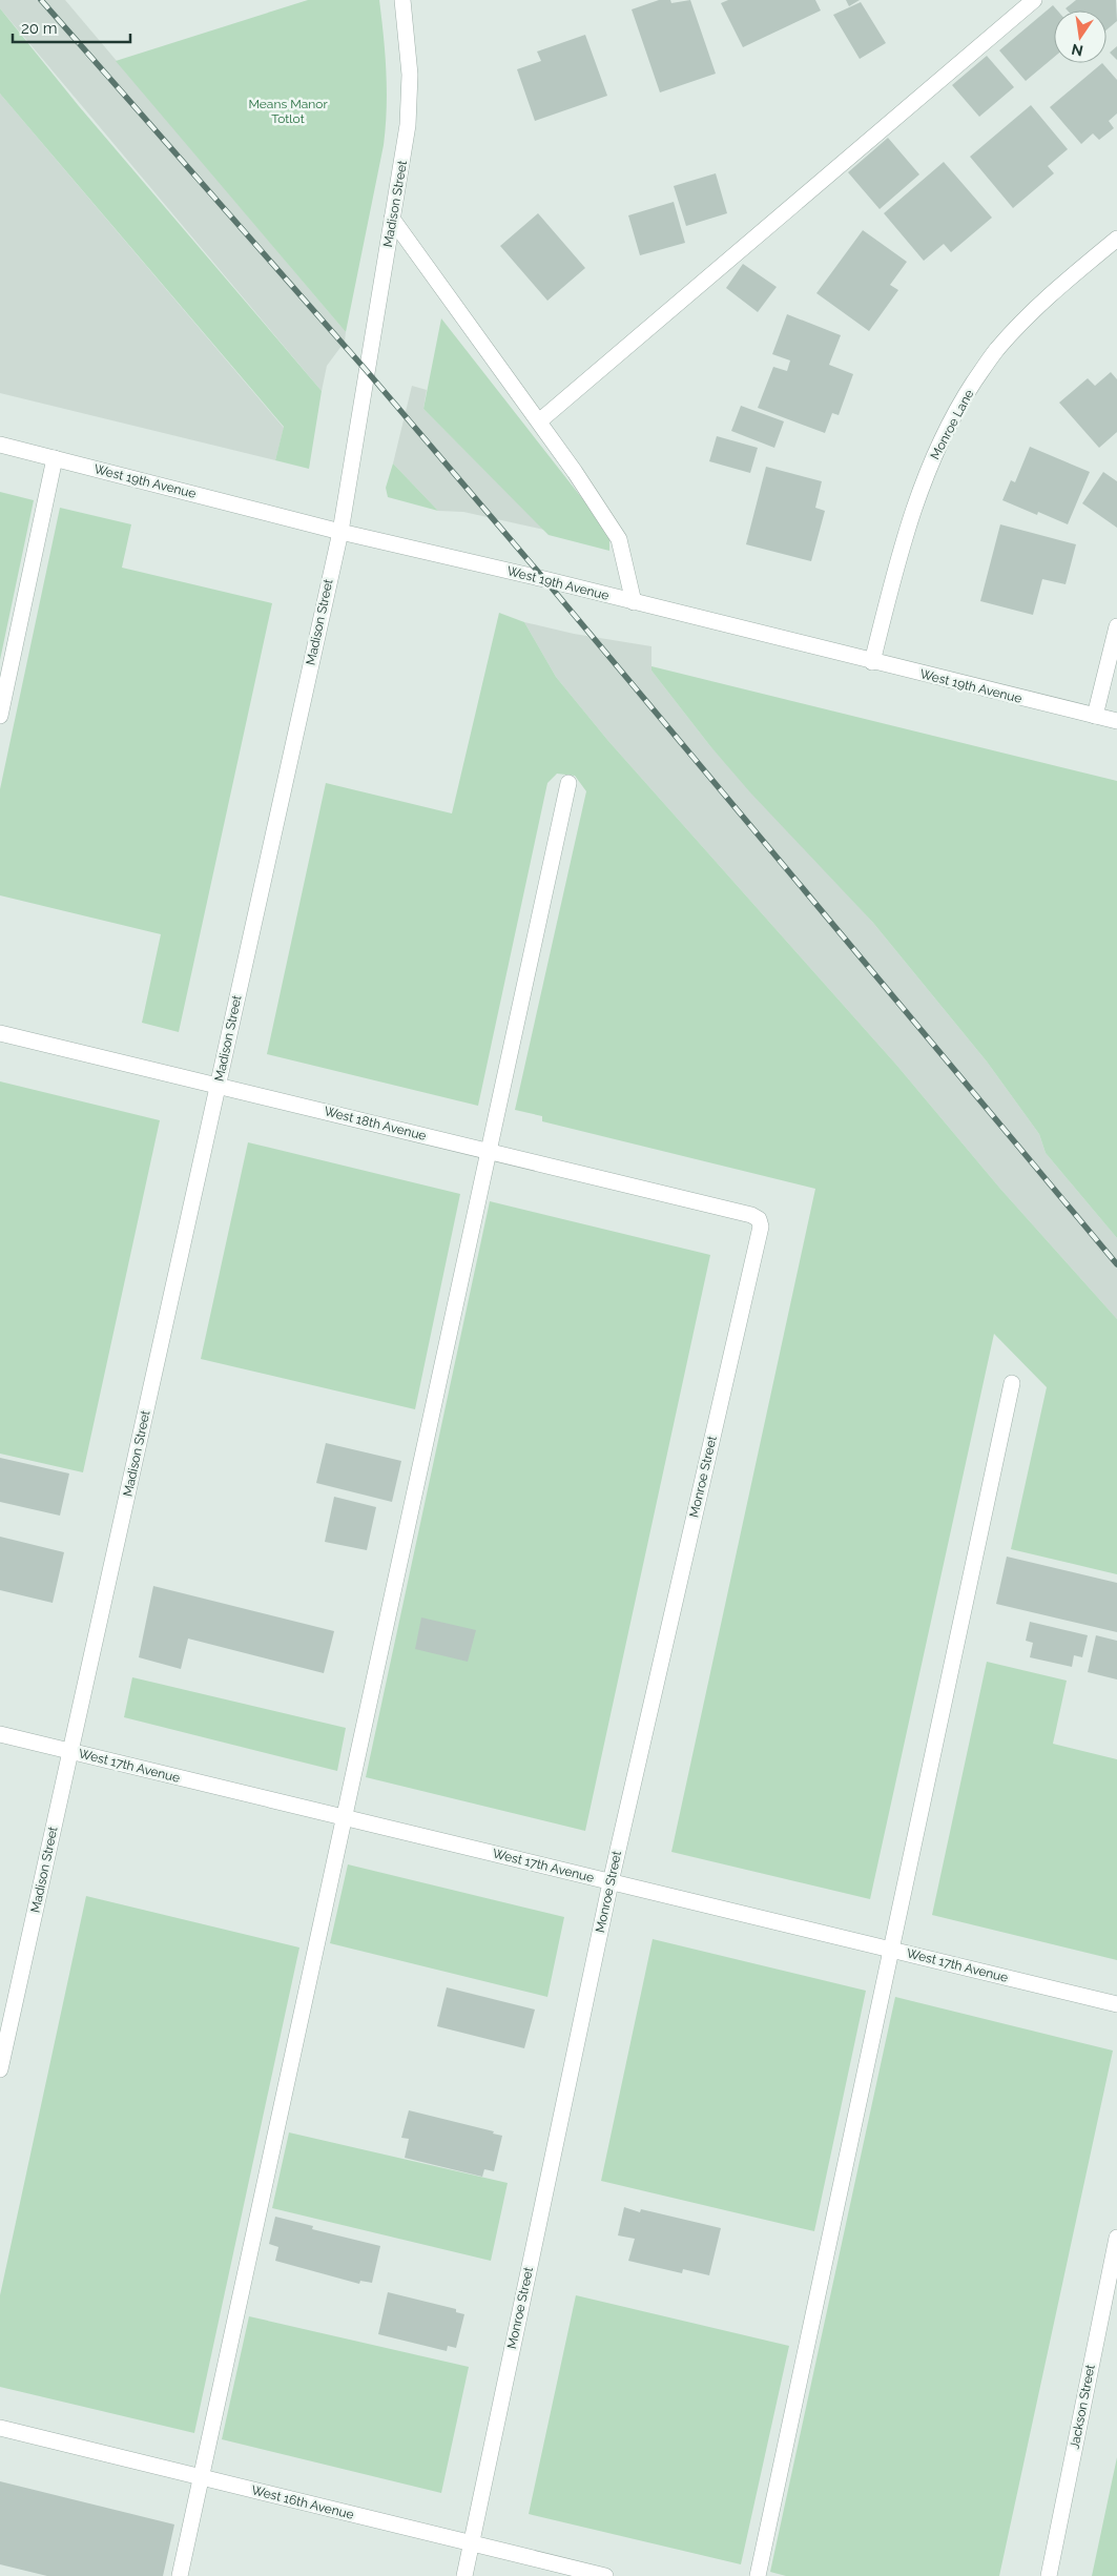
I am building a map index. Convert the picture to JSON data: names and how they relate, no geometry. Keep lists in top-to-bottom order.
{
  "streets": {
    "street": [
      "Madison Street",
      "Monroe Lane",
      "West 19th Avenue",
      "West 18th Avenue",
      "Monroe Street",
      "West 17th Avenue",
      "Jackson Street",
      "West 16th Avenue"
    ]
  },
  "crossings": [
    ["Madison Street", "West 19th Avenue"],
    ["Madison Street", "West 18th Avenue"],
    ["Madison Street", "West 17th Avenue"],
    ["Monroe Lane", "West 19th Avenue"],
    ["West 18th Avenue", "Monroe Street"],
    ["Monroe Street", "West 17th Avenue"],
    ["Monroe Street", "West 16th Avenue"]
  ],
  "parks": ["Means Manor Totlot"],
  "scale_bar": "20 m",
  "north": "bottom"
}
